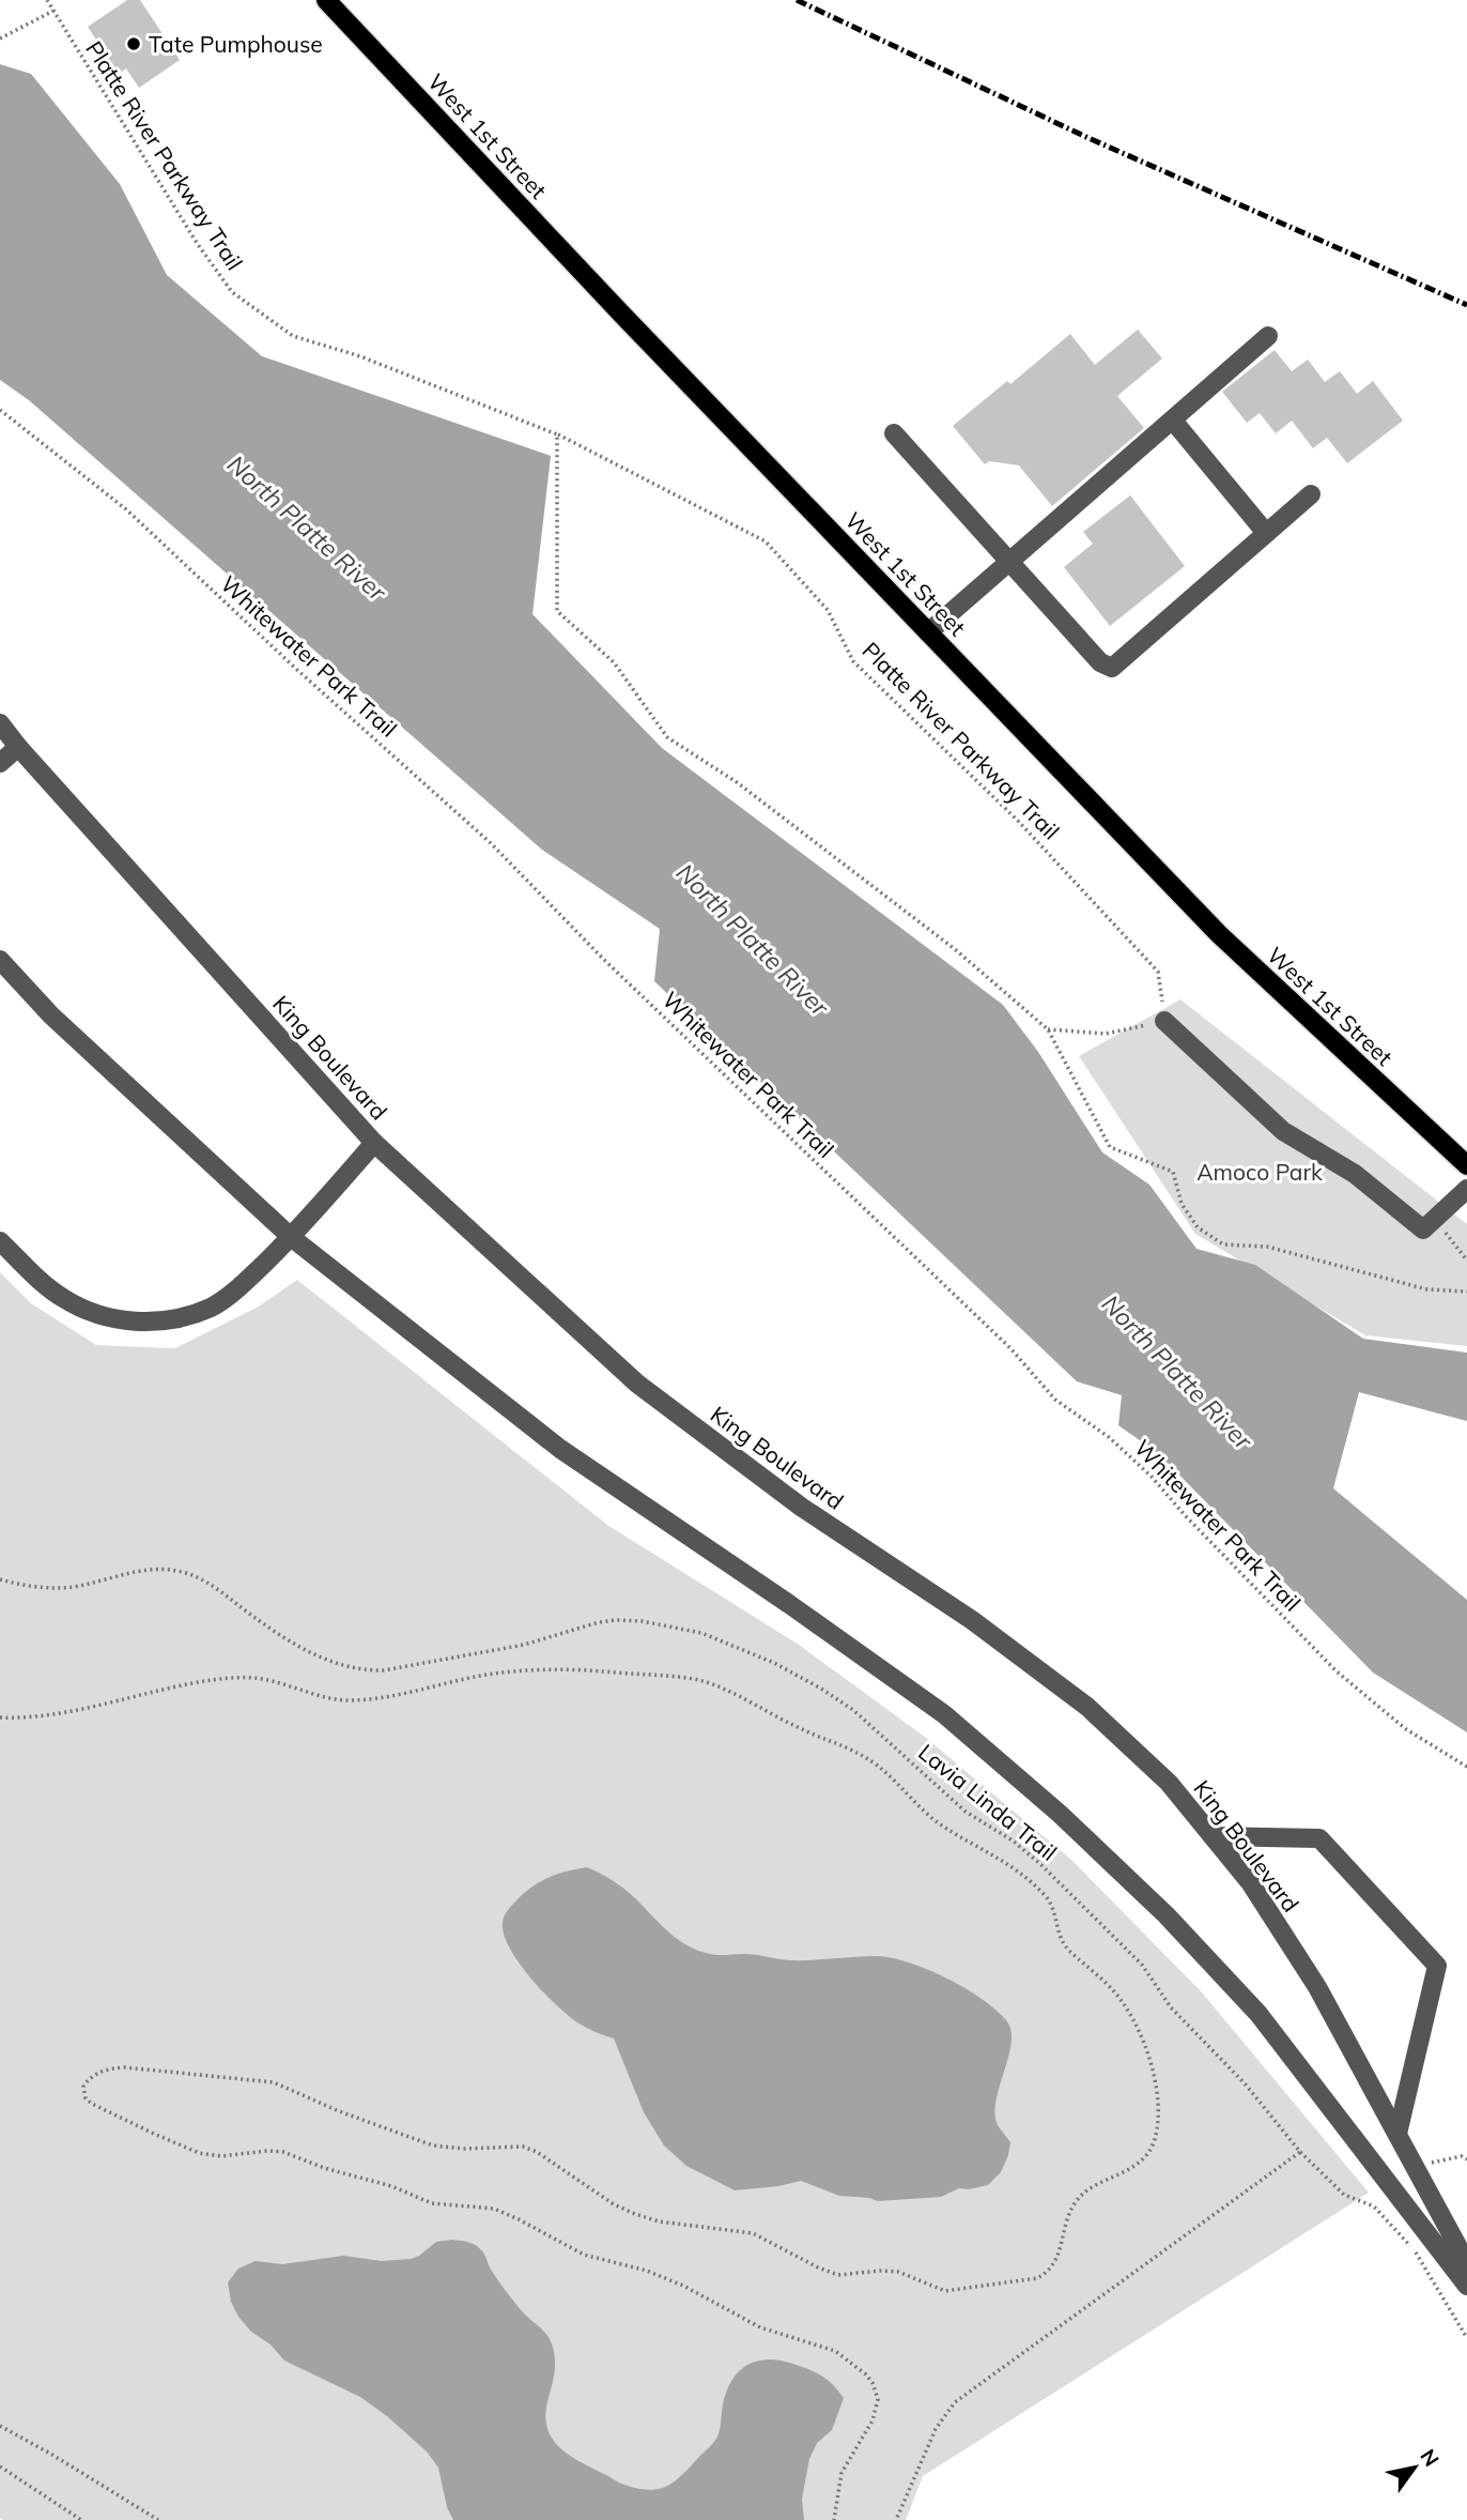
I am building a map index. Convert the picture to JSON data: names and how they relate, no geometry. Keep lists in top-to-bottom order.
{
  "streets": {
    "main road": ["West 1st Street"],
    "street": ["King Boulevard"],
    "path": ["Platte River Parkway Trail", "Whitewater Park Trail", "Lavia Linda Trail"]
  },
  "water": ["North Platte River"],
  "parks": ["Amoco Park"],
  "places": ["Tate Pumphouse"],
  "north": "top right"
}
